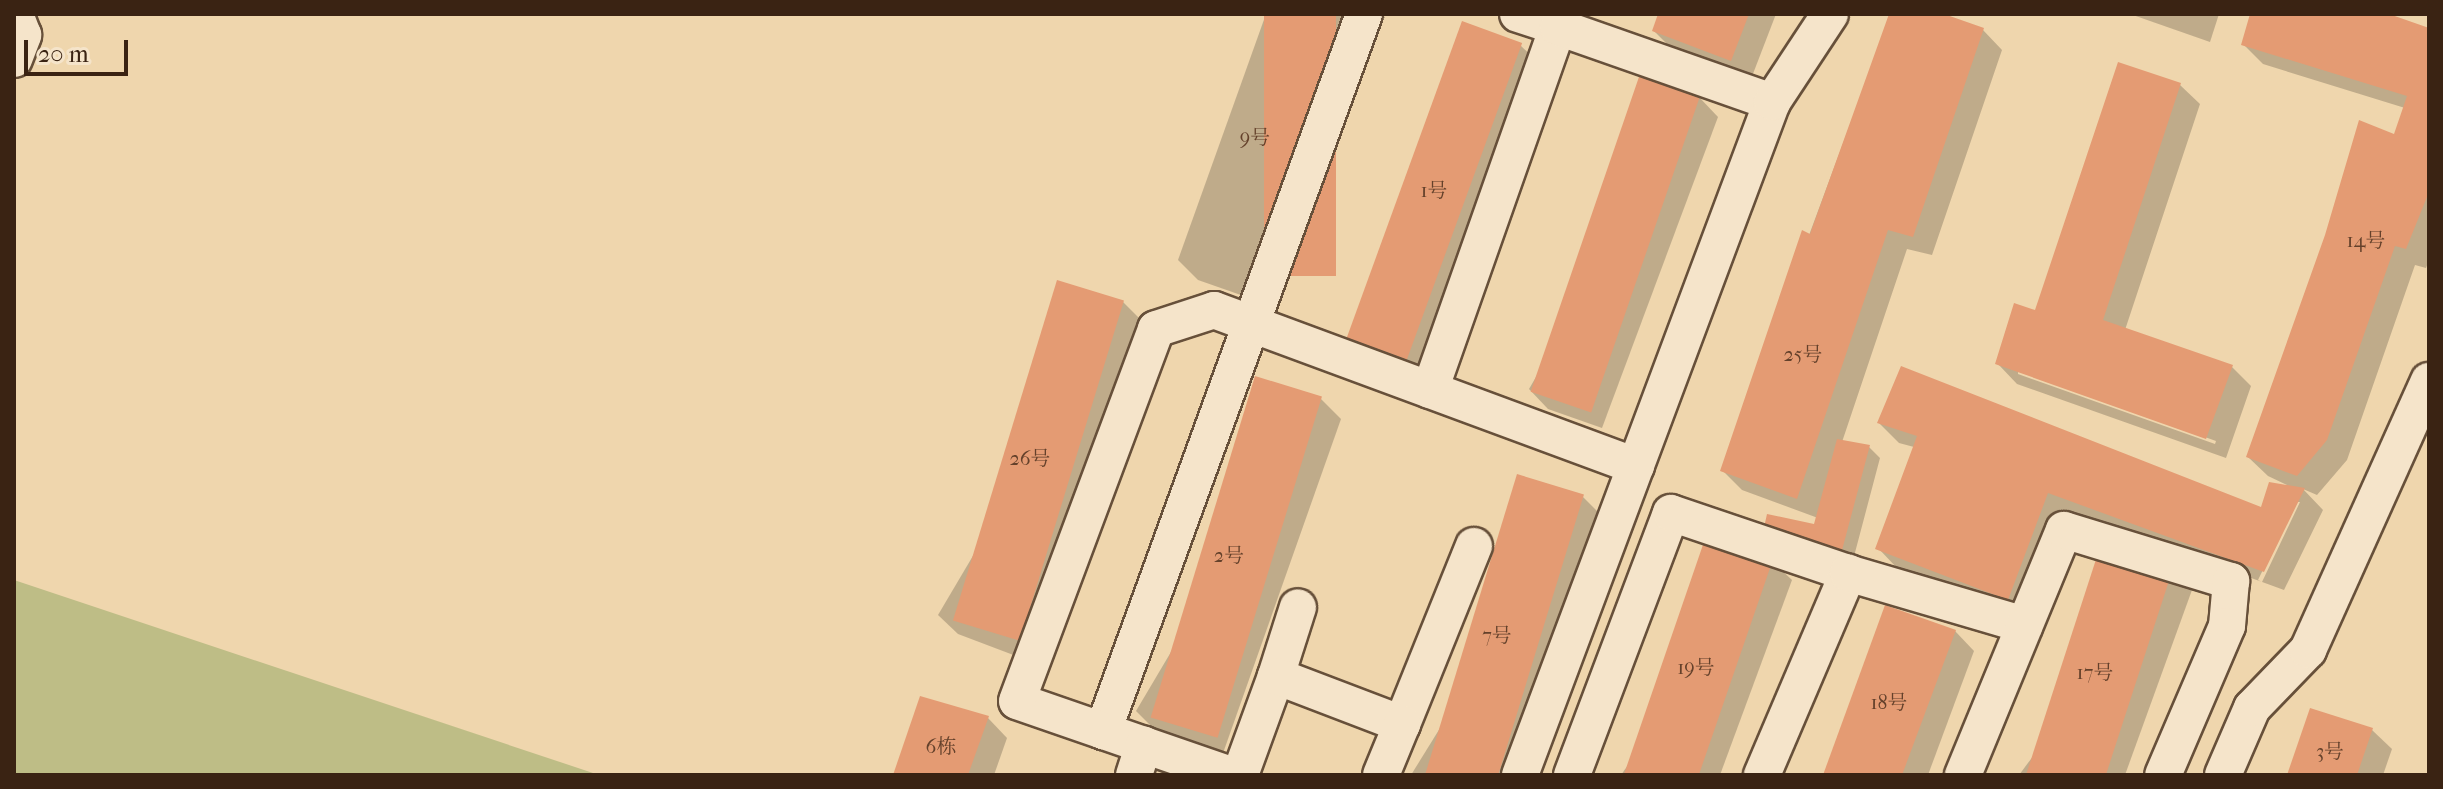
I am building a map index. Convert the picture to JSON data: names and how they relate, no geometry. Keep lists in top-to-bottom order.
{
  "house_numbers": [
    "9号",
    "1号",
    "14号",
    "25号",
    "26号",
    "2号",
    "7号",
    "19号",
    "17号",
    "18号",
    "6栋",
    "3号"
  ],
  "scale_bar": "20 m"
}
